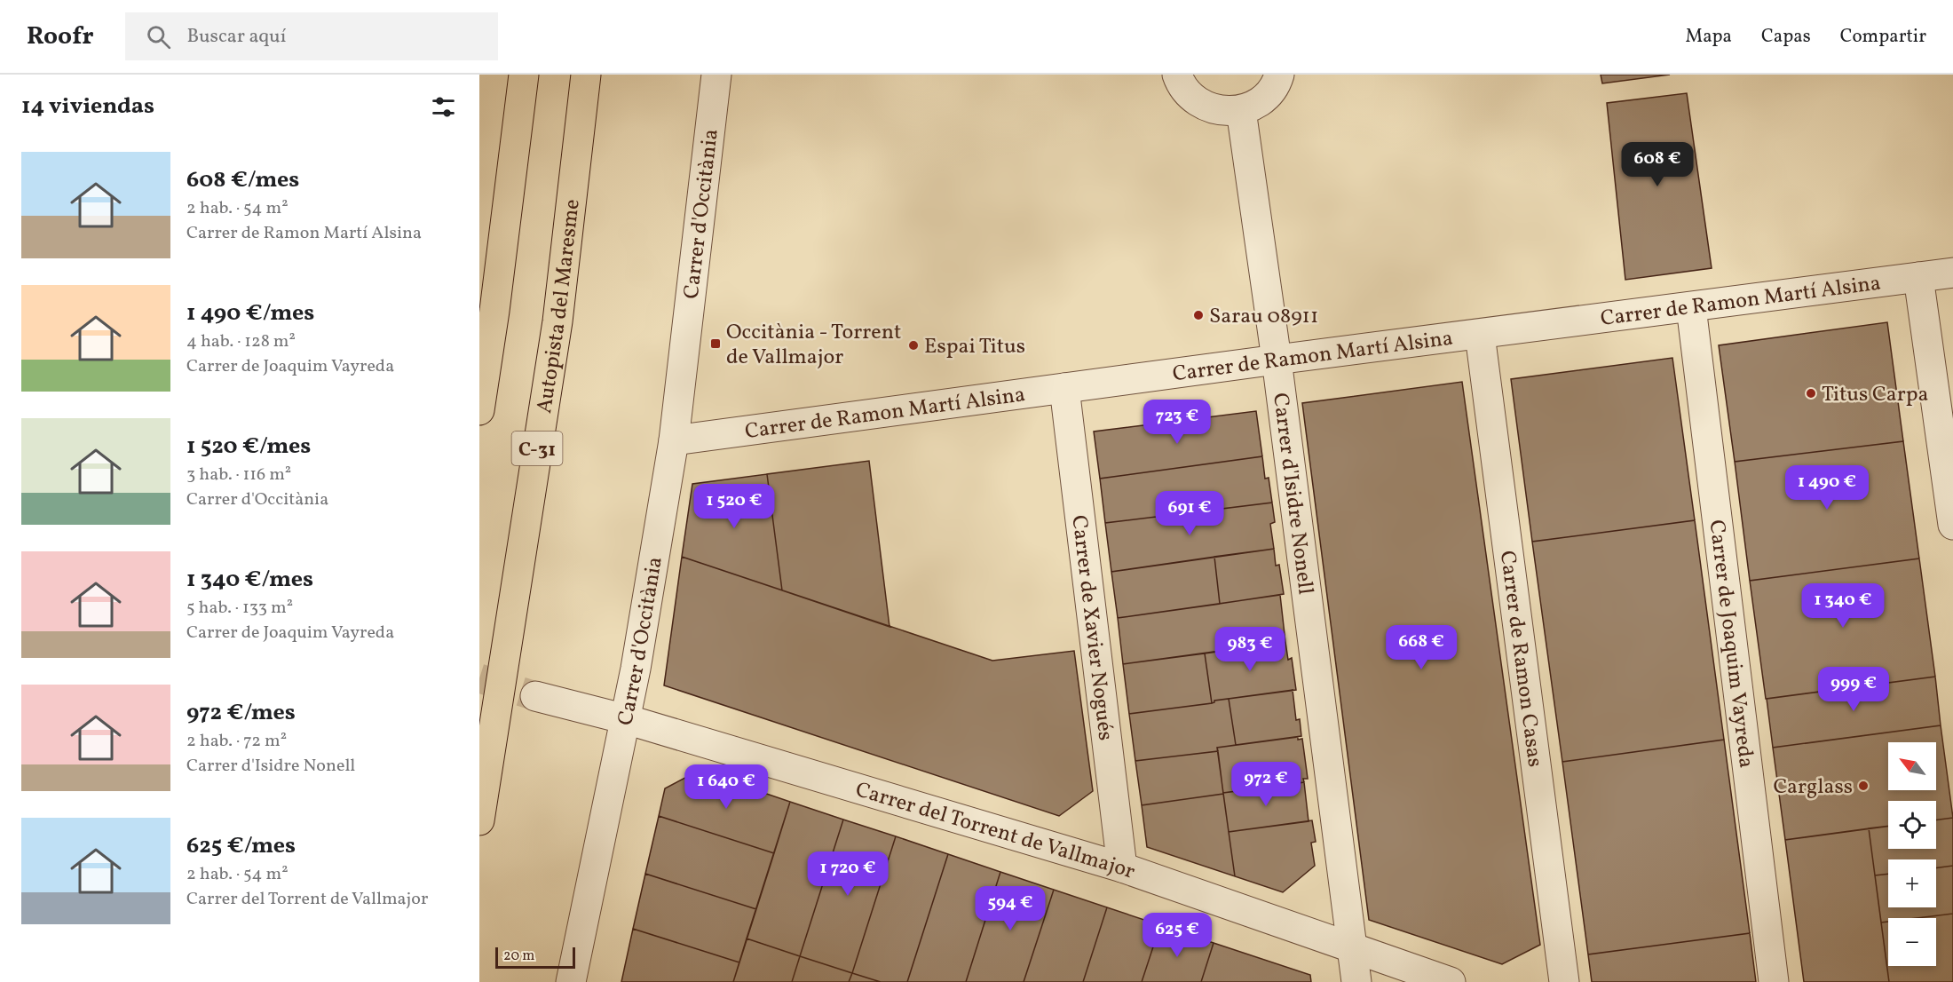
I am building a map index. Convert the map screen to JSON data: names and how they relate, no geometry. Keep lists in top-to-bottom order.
{
  "streets": {
    "highway": ["Autopista del Maresme", "C-31"],
    "street": [
      "Carrer d'Occitània",
      "Carrer de Ramon Martí Alsina",
      "Carrer d'Isidre Nonell",
      "Carrer de Xavier Nogués",
      "Carrer de Joaquim Vayreda",
      "Carrer de Ramon Casas",
      "Carrer del Torrent de Vallmajor"
    ]
  },
  "crossings": [
    ["Carrer d'Occitània", "Carrer de Ramon Martí Alsina"],
    ["Carrer d'Occitània", "Carrer del Torrent de Vallmajor"],
    ["Carrer de Ramon Martí Alsina", "Carrer d'Isidre Nonell"],
    ["Carrer de Ramon Martí Alsina", "Carrer de Xavier Nogués"],
    ["Carrer de Ramon Martí Alsina", "Carrer de Joaquim Vayreda"],
    ["Carrer de Ramon Martí Alsina", "Carrer de Ramon Casas"],
    ["Carrer d'Isidre Nonell", "Carrer del Torrent de Vallmajor"],
    ["Carrer de Xavier Nogués", "Carrer del Torrent de Vallmajor"]
  ],
  "places": {
    "other": [
      "Sarau 08911",
      "Espai Titus",
      "Titus Carpa",
      "Carglass"
    ],
    "transit": ["Occitània - Torrent de Vallmajor"]
  },
  "scale_bar": "20 m",
  "north": "top left",
  "page": {
    "header": "Roofr",
    "search": "Buscar aquí",
    "nav": ["Mapa", "Capas", "Compartir"],
    "heading": "14 viviendas",
    "list": [
      {
        "name": "608 €/mes",
        "note": "2 hab. · 54 m² · Carrer de Ramon Martí Alsina"
      },
      {
        "name": "1 490 €/mes",
        "note": "4 hab. · 128 m² · Carrer de Joaquim Vayreda"
      },
      {
        "name": "1 520 €/mes",
        "note": "3 hab. · 116 m² · Carrer d'Occitània"
      },
      {
        "name": "1 340 €/mes",
        "note": "5 hab. · 133 m² · Carrer de Joaquim Vayreda"
      },
      {
        "name": "972 €/mes",
        "note": "2 hab. · 72 m² · Carrer d'Isidre Nonell"
      },
      {
        "name": "625 €/mes",
        "note": "2 hab. · 54 m² · Carrer del Torrent de Vallmajor"
      }
    ],
    "price": [
      "608 €",
      "723 €",
      "1 490 €",
      "1 520 €",
      "691 €",
      "1 340 €",
      "668 €",
      "983 €",
      "999 €",
      "972 €",
      "1 640 €",
      "1 720 €",
      "594 €",
      "625 €"
    ],
    "map_buttons": ["+", "−"],
    "scale": "20 m"
  }
}
